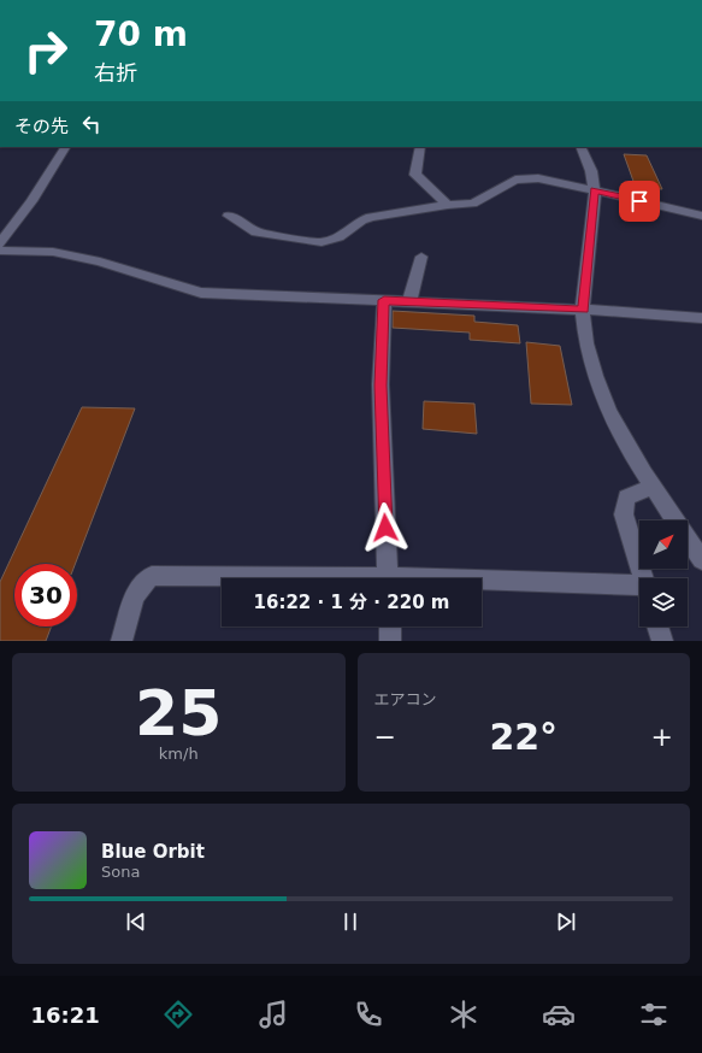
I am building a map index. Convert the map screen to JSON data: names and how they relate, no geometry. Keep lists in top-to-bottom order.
{
  "north": "top right",
  "page": {
    "turn": ["70 m", "右折"],
    "then": "その先",
    "limit": "30",
    "trip": "16:22 · 1 分 · 220 m",
    "tile": [
      ["25", "km/h"],
      "エアコン"
    ],
    "heat": ["−", "22°", "+"],
    "song": ["Blue Orbit", "Sona"],
    "tabs": "16:21"
  }
}
